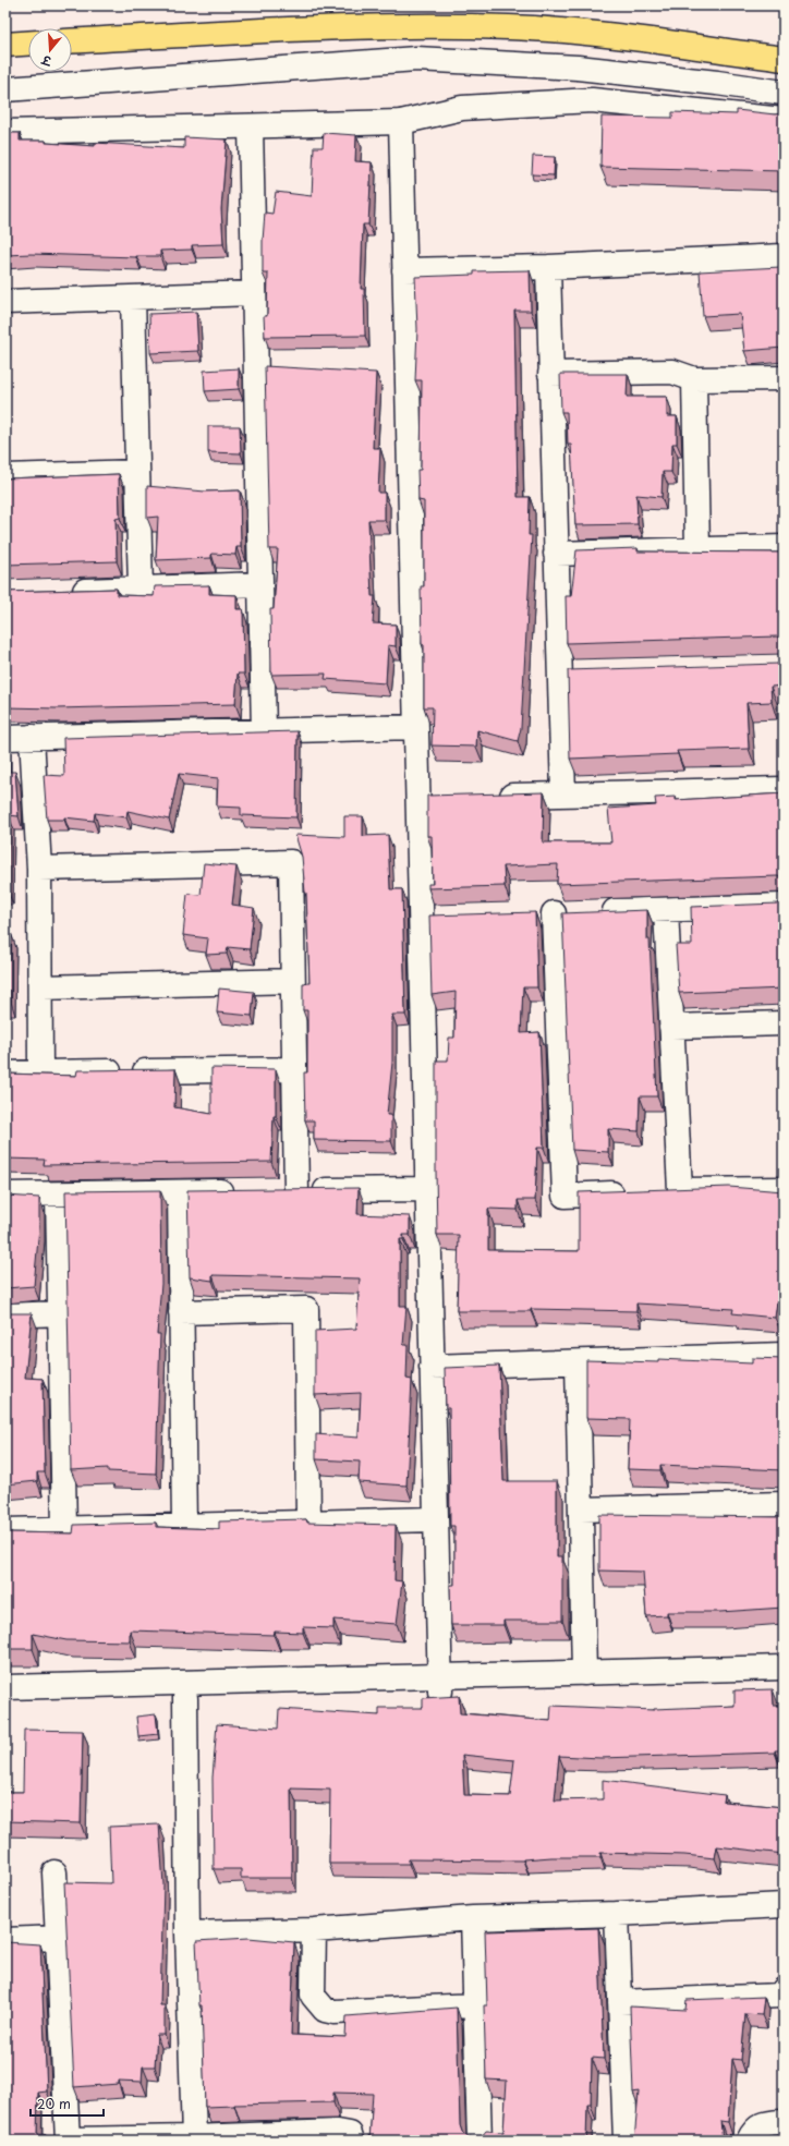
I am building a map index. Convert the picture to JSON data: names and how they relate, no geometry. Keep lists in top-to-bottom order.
{
  "scale_bar": "20 m",
  "north": "bottom"
}
